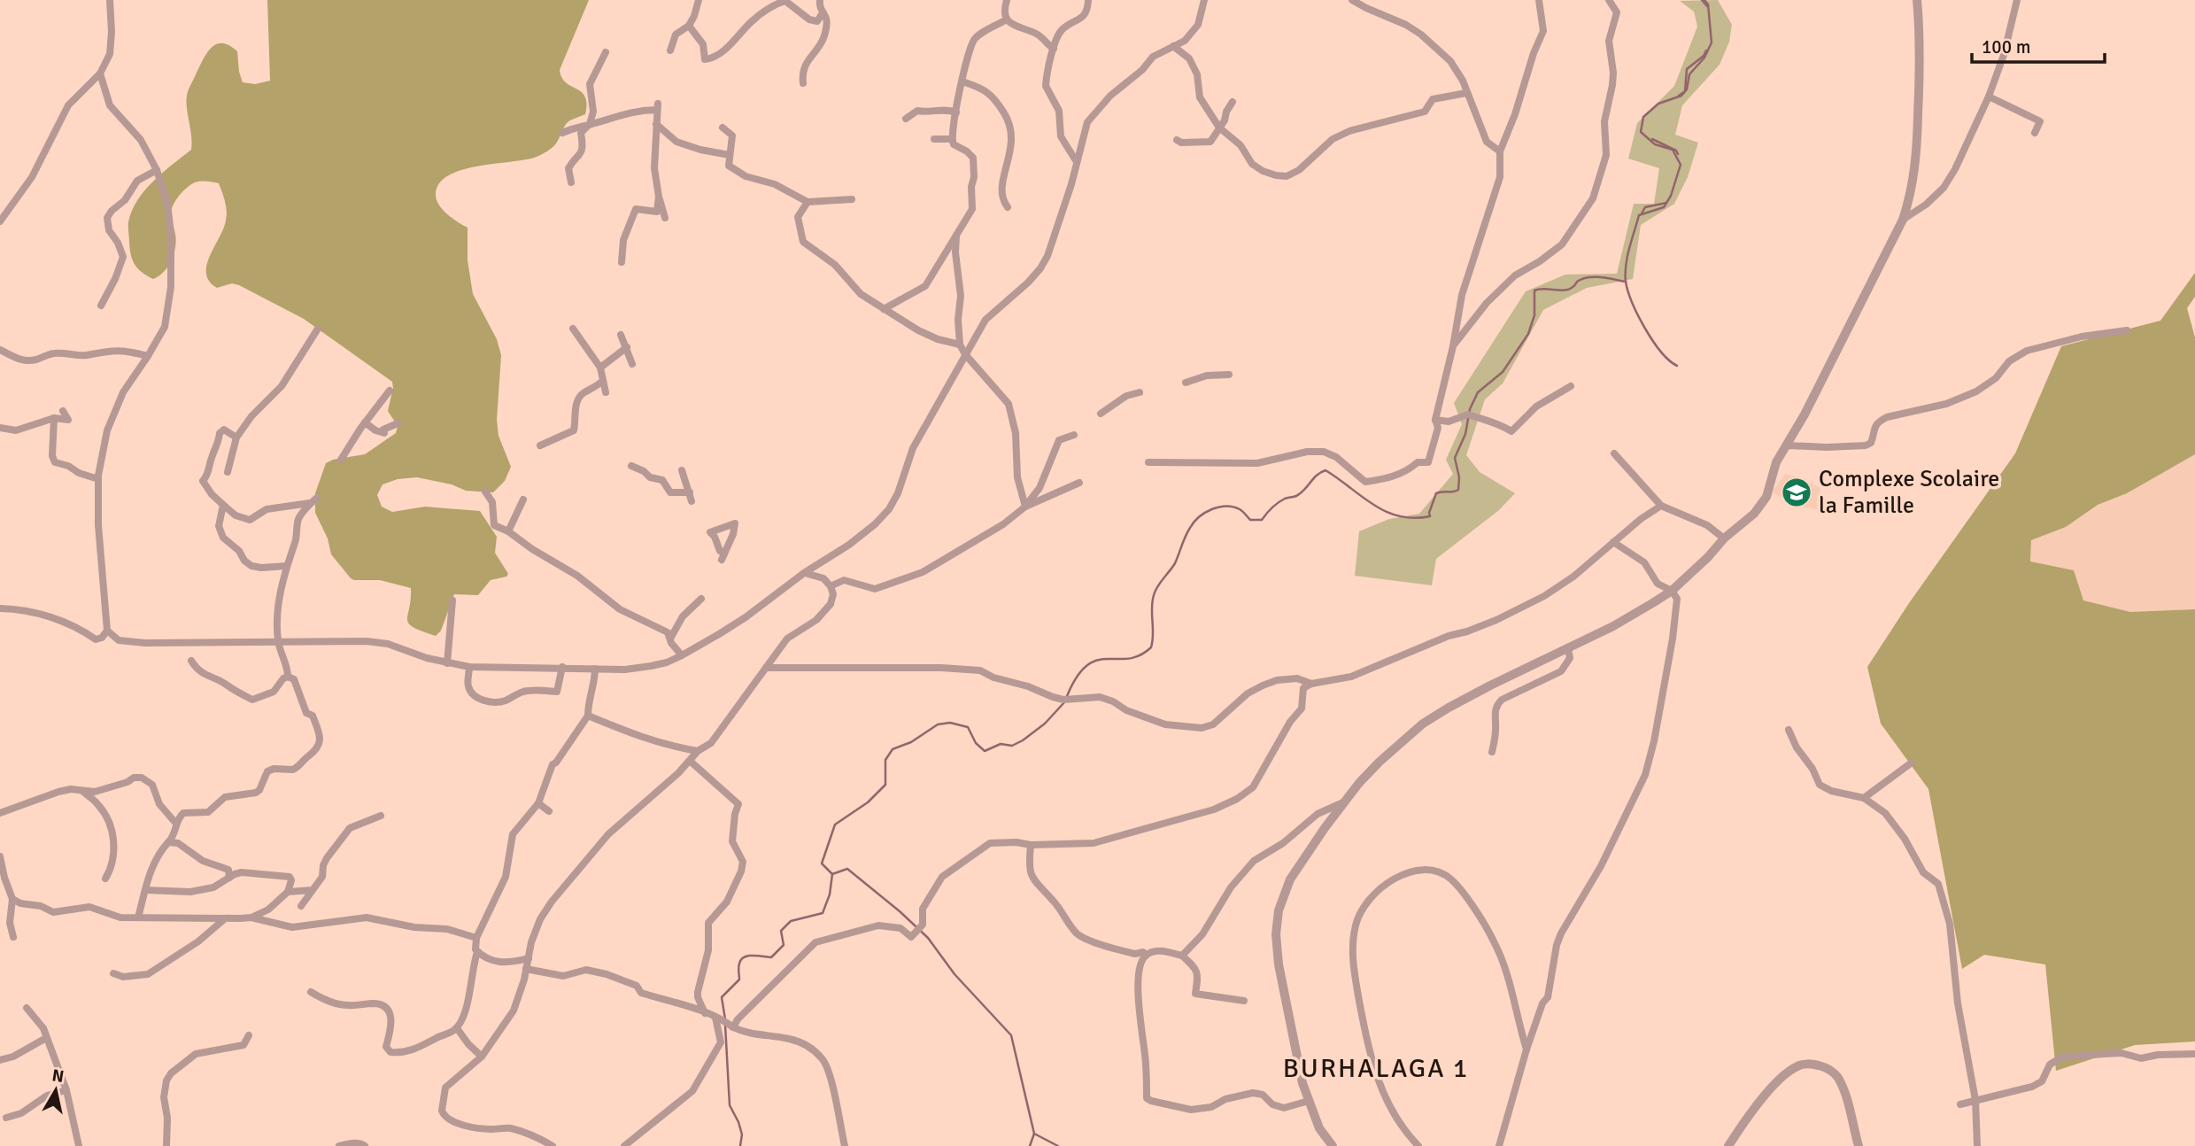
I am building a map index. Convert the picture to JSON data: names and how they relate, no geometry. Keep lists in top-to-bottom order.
{
  "districts": ["BURHALAGA 1"],
  "places": {
    "school or university": ["Complexe Scolaire la Famille"]
  },
  "scale_bar": "100 m",
  "north": "top"
}
